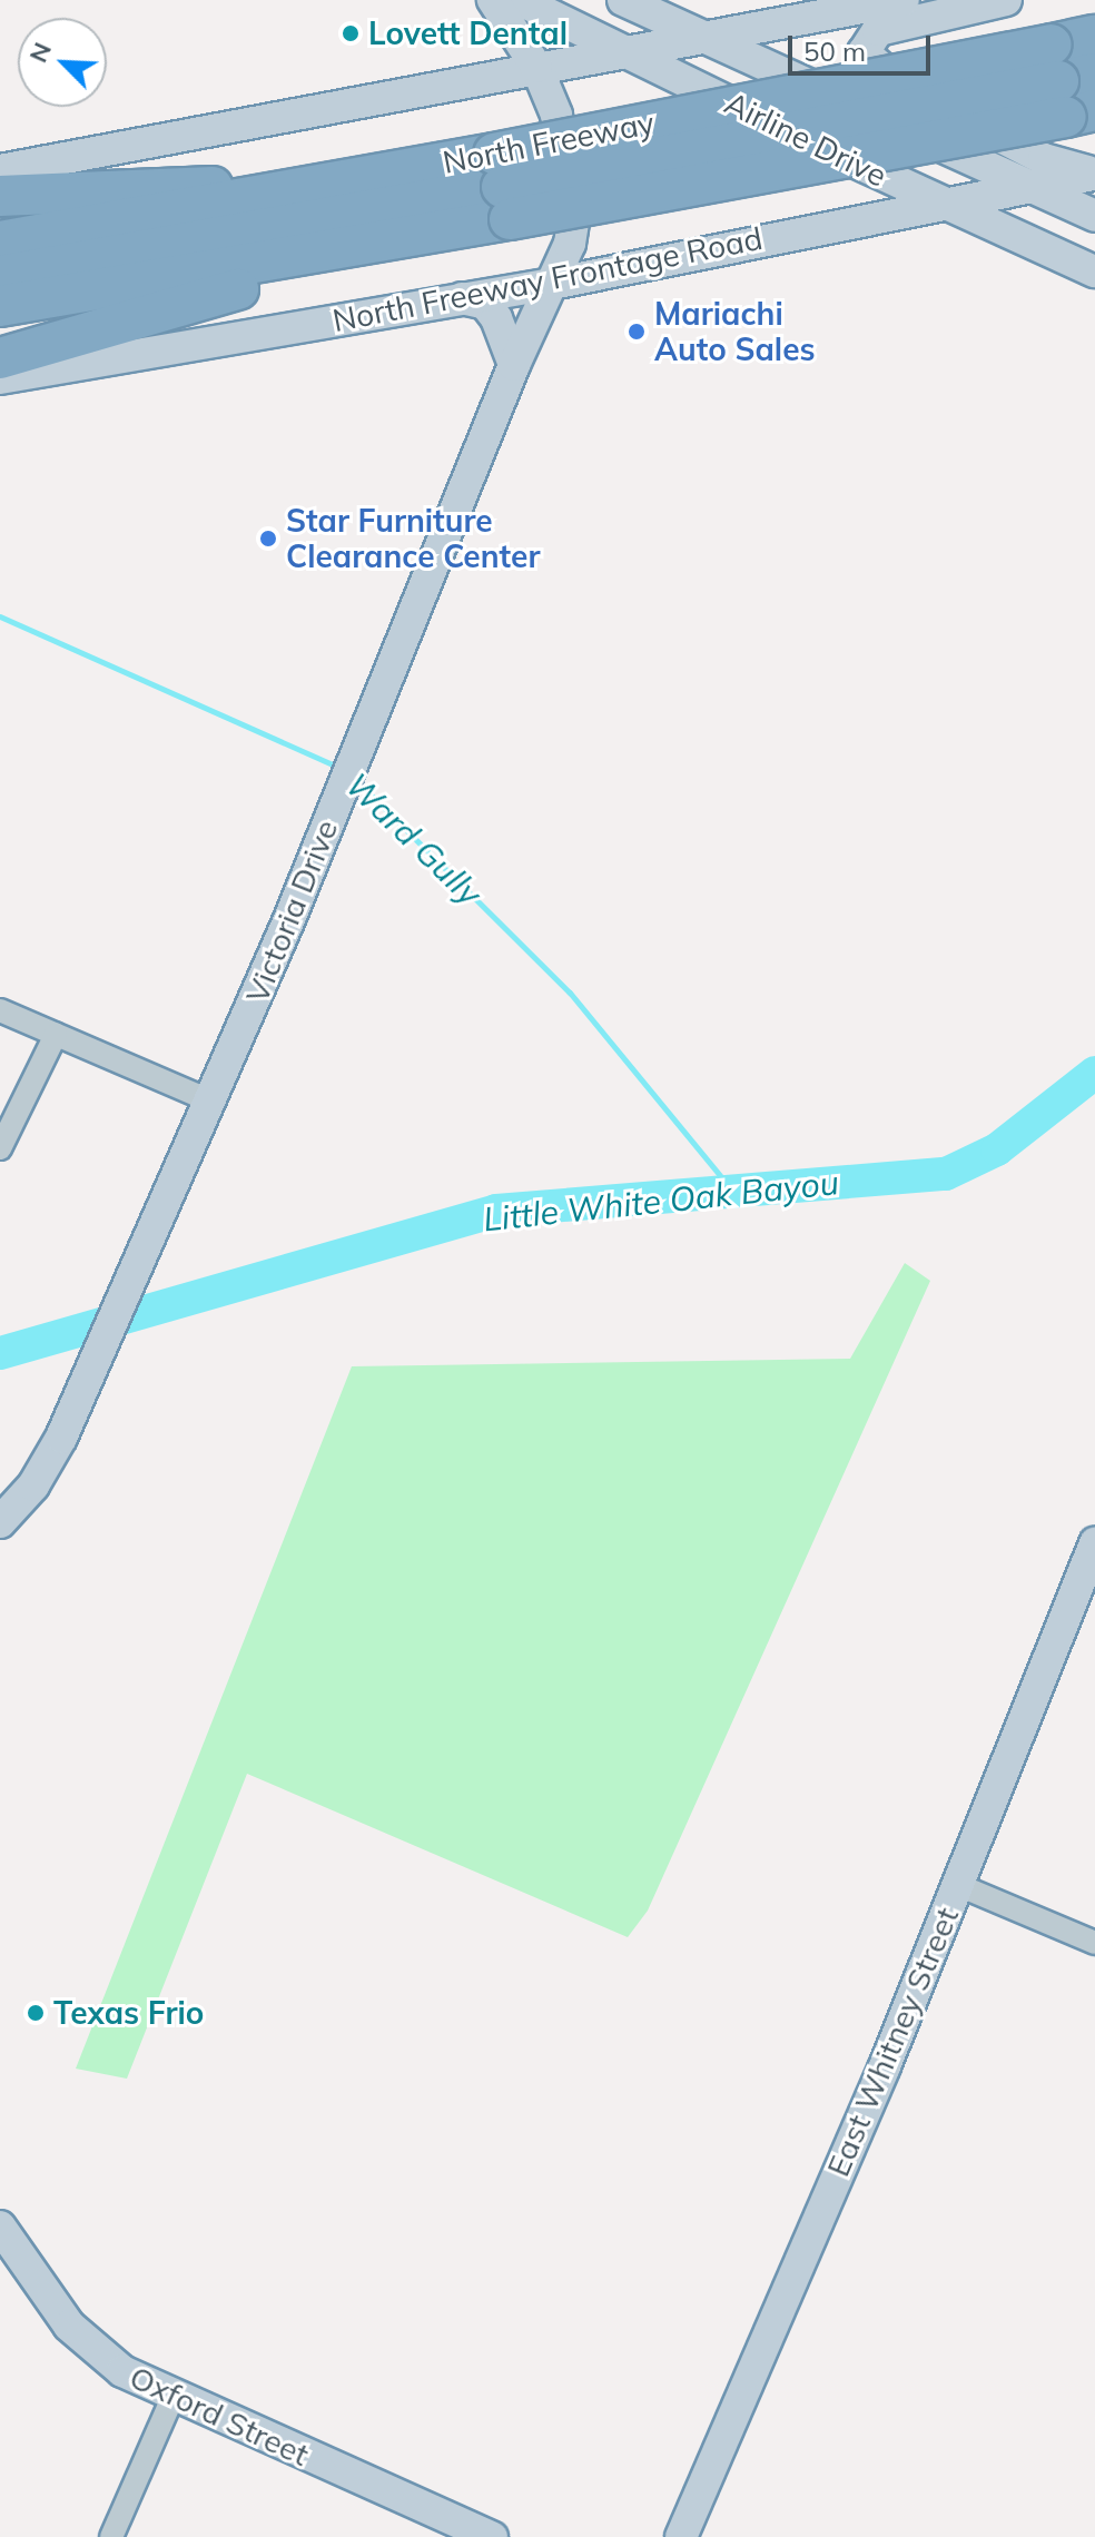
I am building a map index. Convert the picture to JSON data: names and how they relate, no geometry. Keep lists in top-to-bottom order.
{
  "streets": {
    "highway": ["North Freeway"],
    "main road": [
      "Airline Drive",
      "North Freeway Frontage Road",
      "Victoria Drive",
      "East Whitney Street",
      "Oxford Street"
    ]
  },
  "crossings": [
    ["Airline Drive", "North Freeway Frontage Road"],
    ["Airline Drive", "Victoria Drive"],
    ["North Freeway Frontage Road", "Victoria Drive"]
  ],
  "water": ["Ward Gully", "Little White Oak Bayou"],
  "places": [
    "Lovett Dental",
    "Mariachi Auto Sales",
    "Star Furniture Clearance Center",
    "Texas Frio"
  ],
  "scale_bar": "50 m",
  "north": "top left"
}
